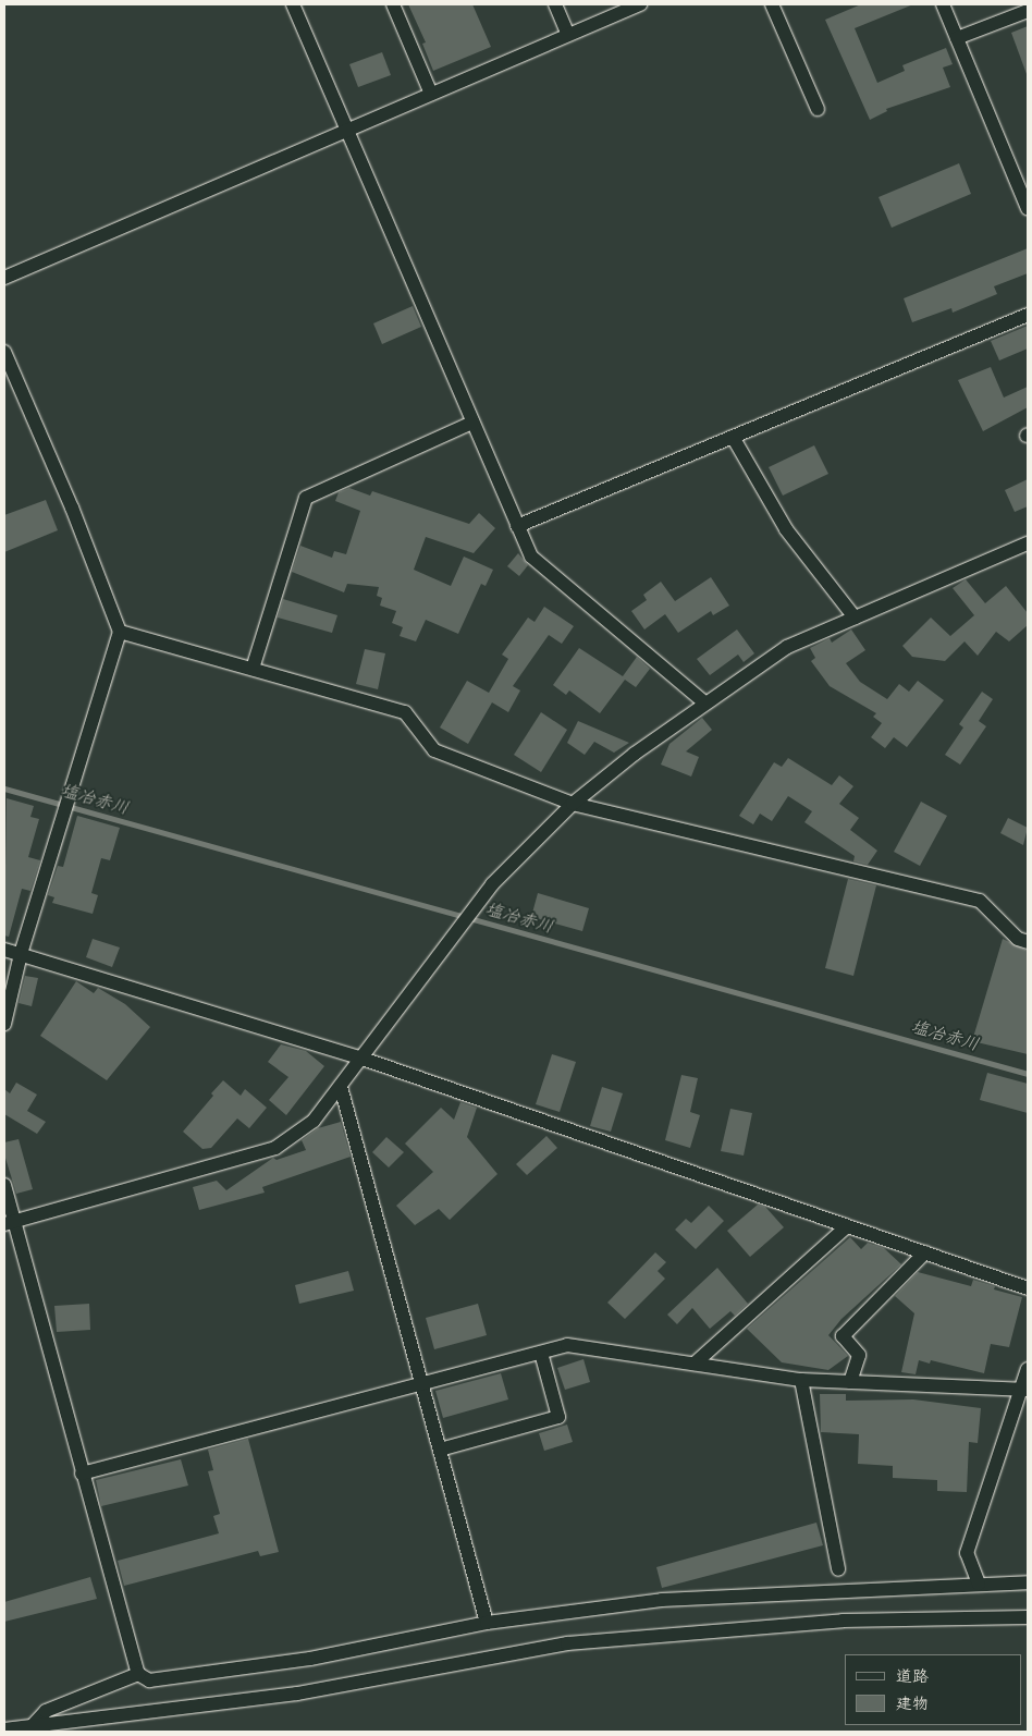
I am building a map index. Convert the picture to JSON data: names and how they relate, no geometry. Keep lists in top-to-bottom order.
{
  "water": ["塩冶赤川"],
  "legend": ["道路", "建物"]
}
